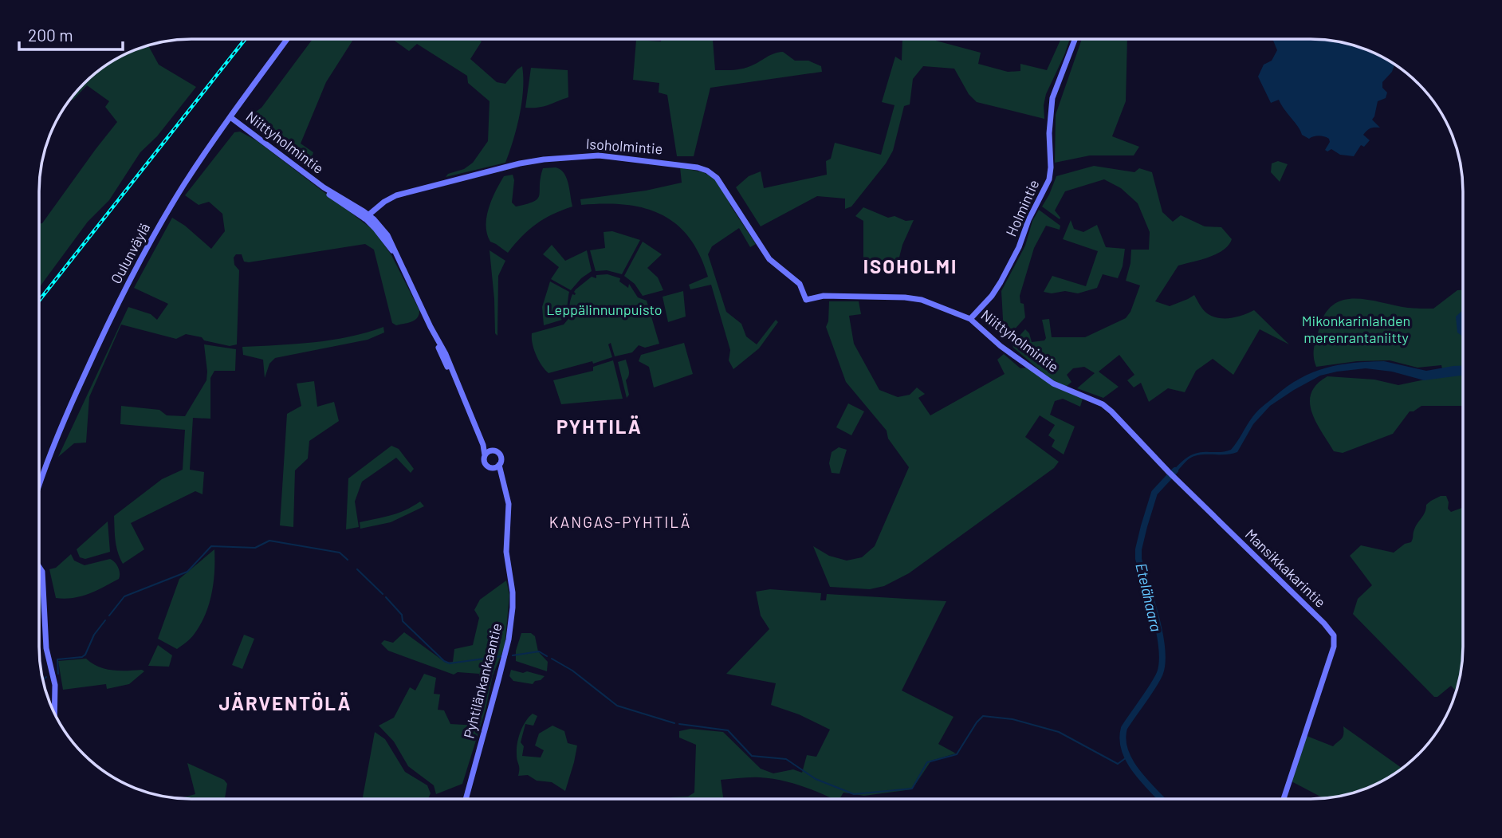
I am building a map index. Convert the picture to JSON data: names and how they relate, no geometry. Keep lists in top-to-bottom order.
{
  "streets": {
    "street": [
      "Niittyholmintie",
      "Isoholmintie",
      "Holmintie",
      "Oulunväylä",
      "Mansikkakarintie",
      "Pyhtilänkankaantie"
    ]
  },
  "crossings": [
    ["Niittyholmintie", "Isoholmintie"],
    ["Niittyholmintie", "Holmintie"],
    ["Niittyholmintie", "Oulunväylä"],
    ["Niittyholmintie", "Mansikkakarintie"]
  ],
  "districts": [
    "ISOHOLMI",
    "PYHTILÄ",
    "KANGAS-PYHTILÄ",
    "JÄRVENTÖLÄ"
  ],
  "water": ["Etelähaara"],
  "parks": ["Leppälinnunpuisto", "Mikonkarinlahden merenrantaniitty"],
  "scale_bar": "200 m"
}
